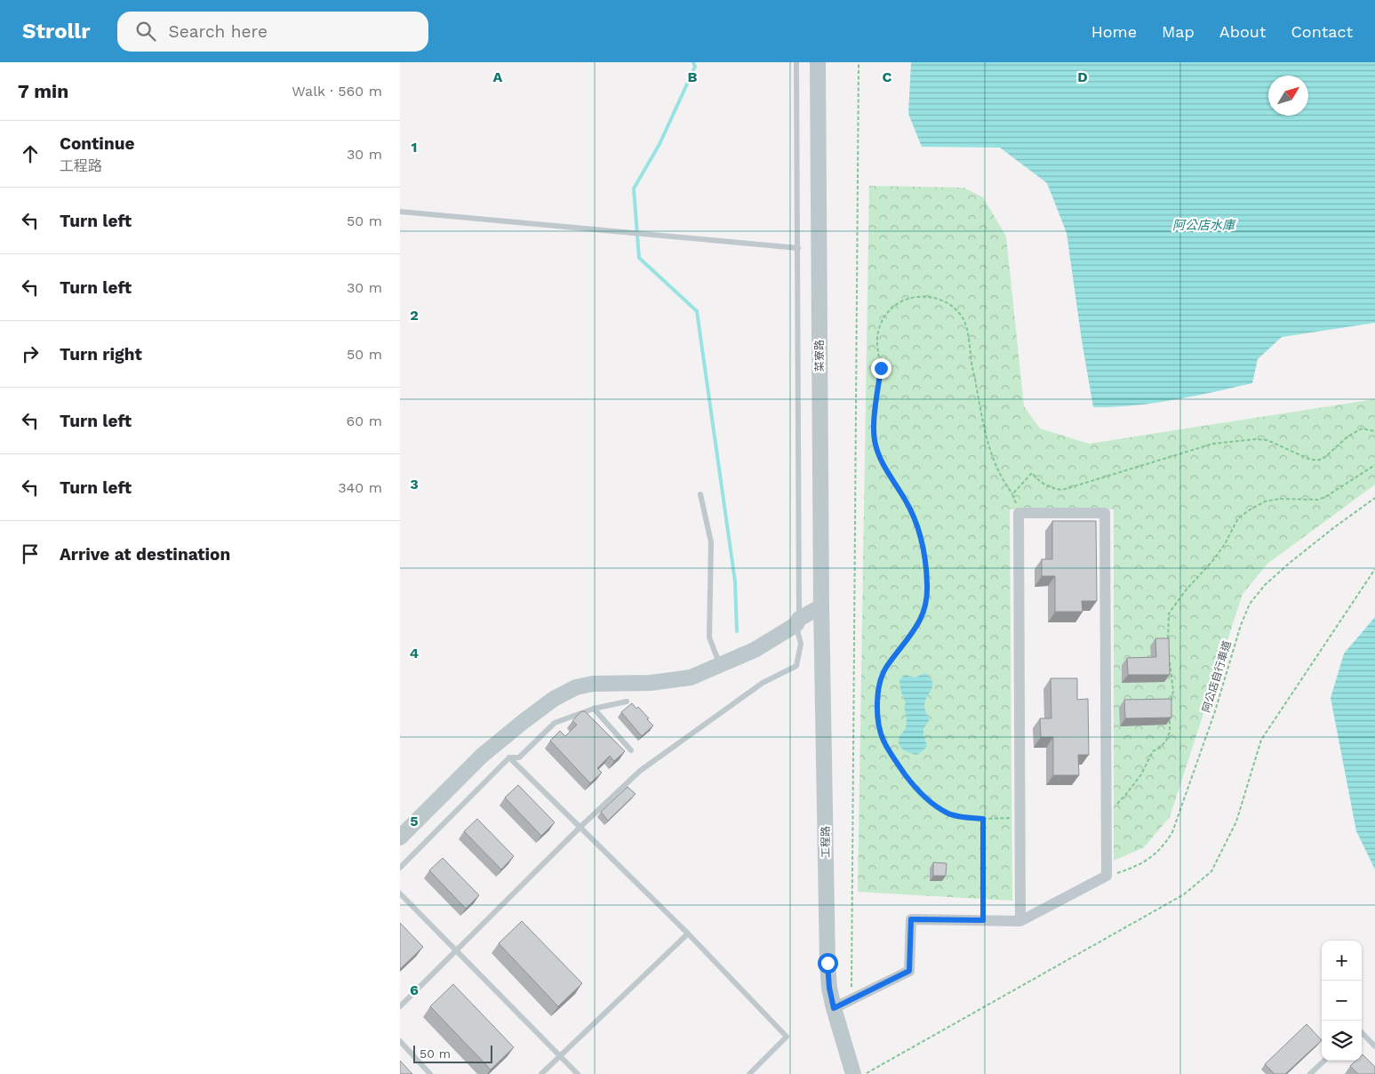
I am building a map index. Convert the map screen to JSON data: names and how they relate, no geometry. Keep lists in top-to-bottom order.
{
  "streets": {
    "street": ["菜寮路", "工程路"],
    "path": ["阿公店自行車道"]
  },
  "crossings": [
    ["菜寮路", "工程路"]
  ],
  "water": ["阿公店水庫"],
  "scale_bar": "50 m",
  "north": "top right",
  "page": {
    "header": "Strollr",
    "search": "Search here",
    "nav": [
      "Home",
      "Map",
      "About",
      "Contact"
    ],
    "heading": ["7 min", "Walk · 560 m"],
    "list": [
      ["Continue", "工程路", "30 m"],
      ["Turn left", "50 m"],
      ["Turn left", "30 m"],
      ["Turn right", "50 m"],
      ["Turn left", "60 m"],
      ["Turn left", "340 m"],
      "Arrive at destination"
    ],
    "map_buttons": ["+", "−"],
    "scale": "50 m"
  },
  "grid": {
    "columns": [
      "A",
      "B",
      "C",
      "D"
    ],
    "rows": [
      "1",
      "2",
      "3",
      "4",
      "5",
      "6"
    ]
  }
}
